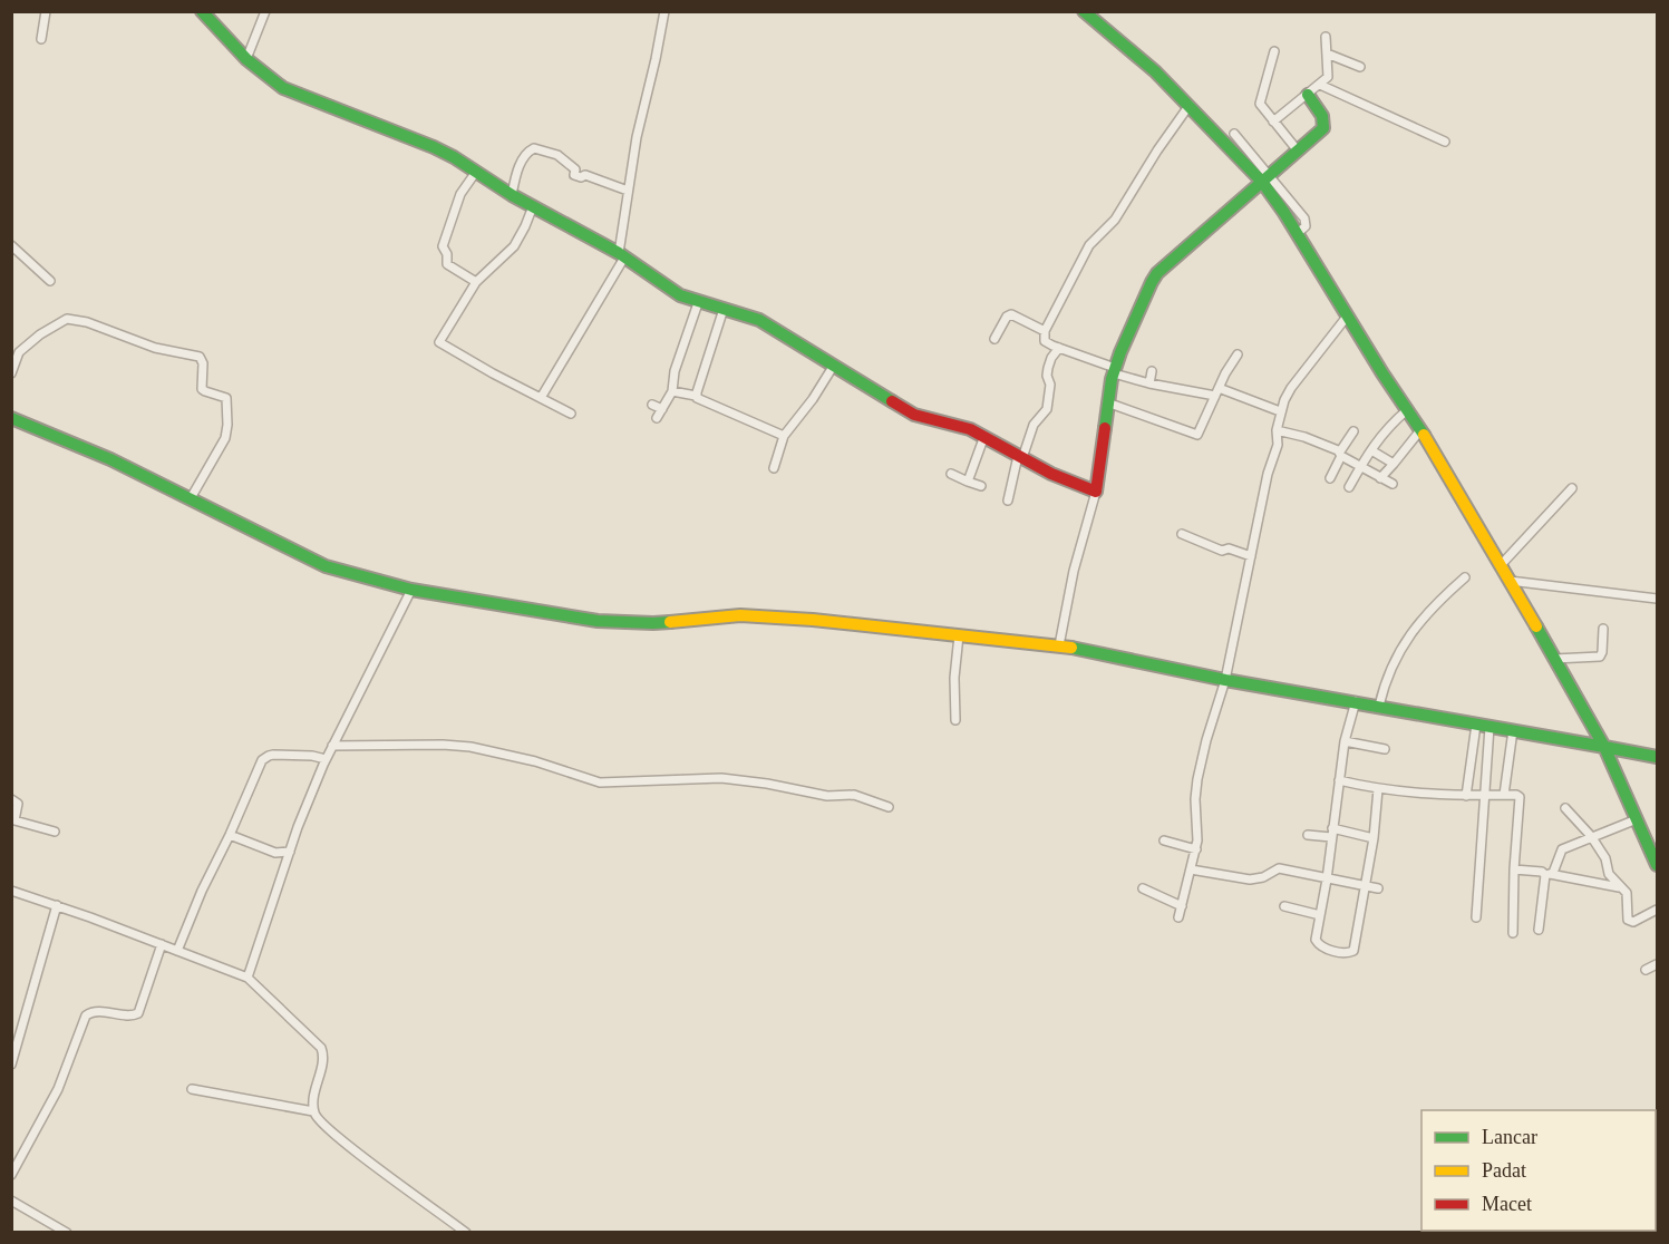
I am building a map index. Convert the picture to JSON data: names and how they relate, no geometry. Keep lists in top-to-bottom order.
{
  "legend": ["Lancar", "Padat", "Macet"]
}
